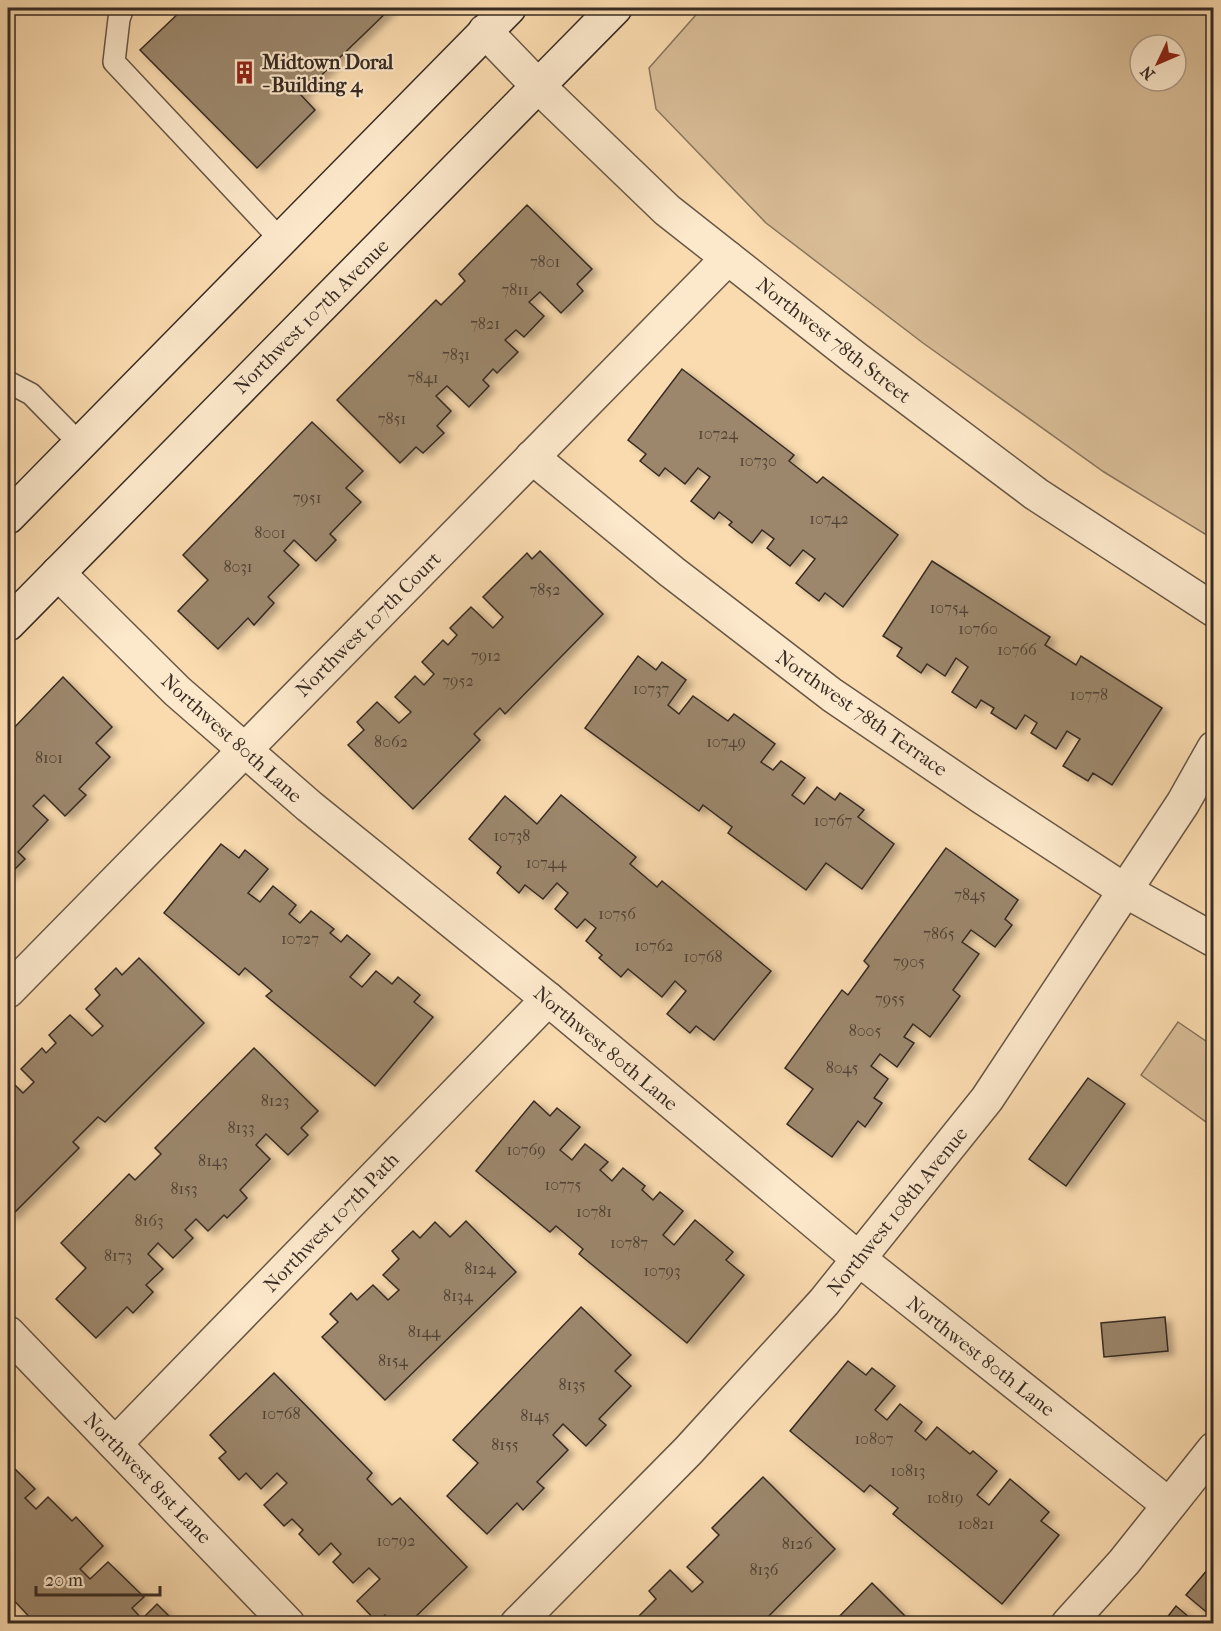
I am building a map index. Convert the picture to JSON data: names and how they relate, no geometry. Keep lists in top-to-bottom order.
{
  "streets": {
    "street": [
      "Northwest 107th Avenue",
      "Northwest 78th Street",
      "Northwest 107th Court",
      "Northwest 78th Terrace",
      "Northwest 80th Lane",
      "Northwest 108th Avenue",
      "Northwest 107th Path",
      "Northwest 81st Lane"
    ]
  },
  "crossings": [
    ["Northwest 107th Avenue", "Northwest 78th Street"],
    ["Northwest 107th Avenue", "Northwest 80th Lane"],
    ["Northwest 78th Street", "Northwest 107th Court"],
    ["Northwest 107th Court", "Northwest 78th Terrace"],
    ["Northwest 107th Court", "Northwest 80th Lane"],
    ["Northwest 78th Terrace", "Northwest 108th Avenue"],
    ["Northwest 80th Lane", "Northwest 108th Avenue"],
    ["Northwest 80th Lane", "Northwest 107th Path"],
    ["Northwest 107th Path", "Northwest 81st Lane"]
  ],
  "places": {
    "building": ["Midtown Doral - Building 4"]
  },
  "house_numbers": [
    "7801",
    "7811",
    "7821",
    "7831",
    "7841",
    "7851",
    "10724",
    "10730",
    "7951",
    "10742",
    "8001",
    "8031",
    "7852",
    "10754",
    "10760",
    "10766",
    "7912",
    "7952",
    "10737",
    "10778",
    "8062",
    "10749",
    "8101",
    "10767",
    "10738",
    "10744",
    "7845",
    "10756",
    "7865",
    "10727",
    "10762",
    "10768",
    "7905",
    "7955",
    "8005",
    "8045",
    "8123",
    "8133",
    "10769",
    "8143",
    "10775",
    "8153",
    "10781",
    "8163",
    "10787",
    "8173",
    "8124",
    "10793",
    "8134",
    "8144",
    "8154",
    "8135",
    "10768",
    "8145",
    "10807",
    "8155",
    "10813",
    "10819",
    "10821",
    "10792",
    "8126",
    "8136"
  ],
  "scale_bar": "20 m",
  "north": "bottom left"
}
